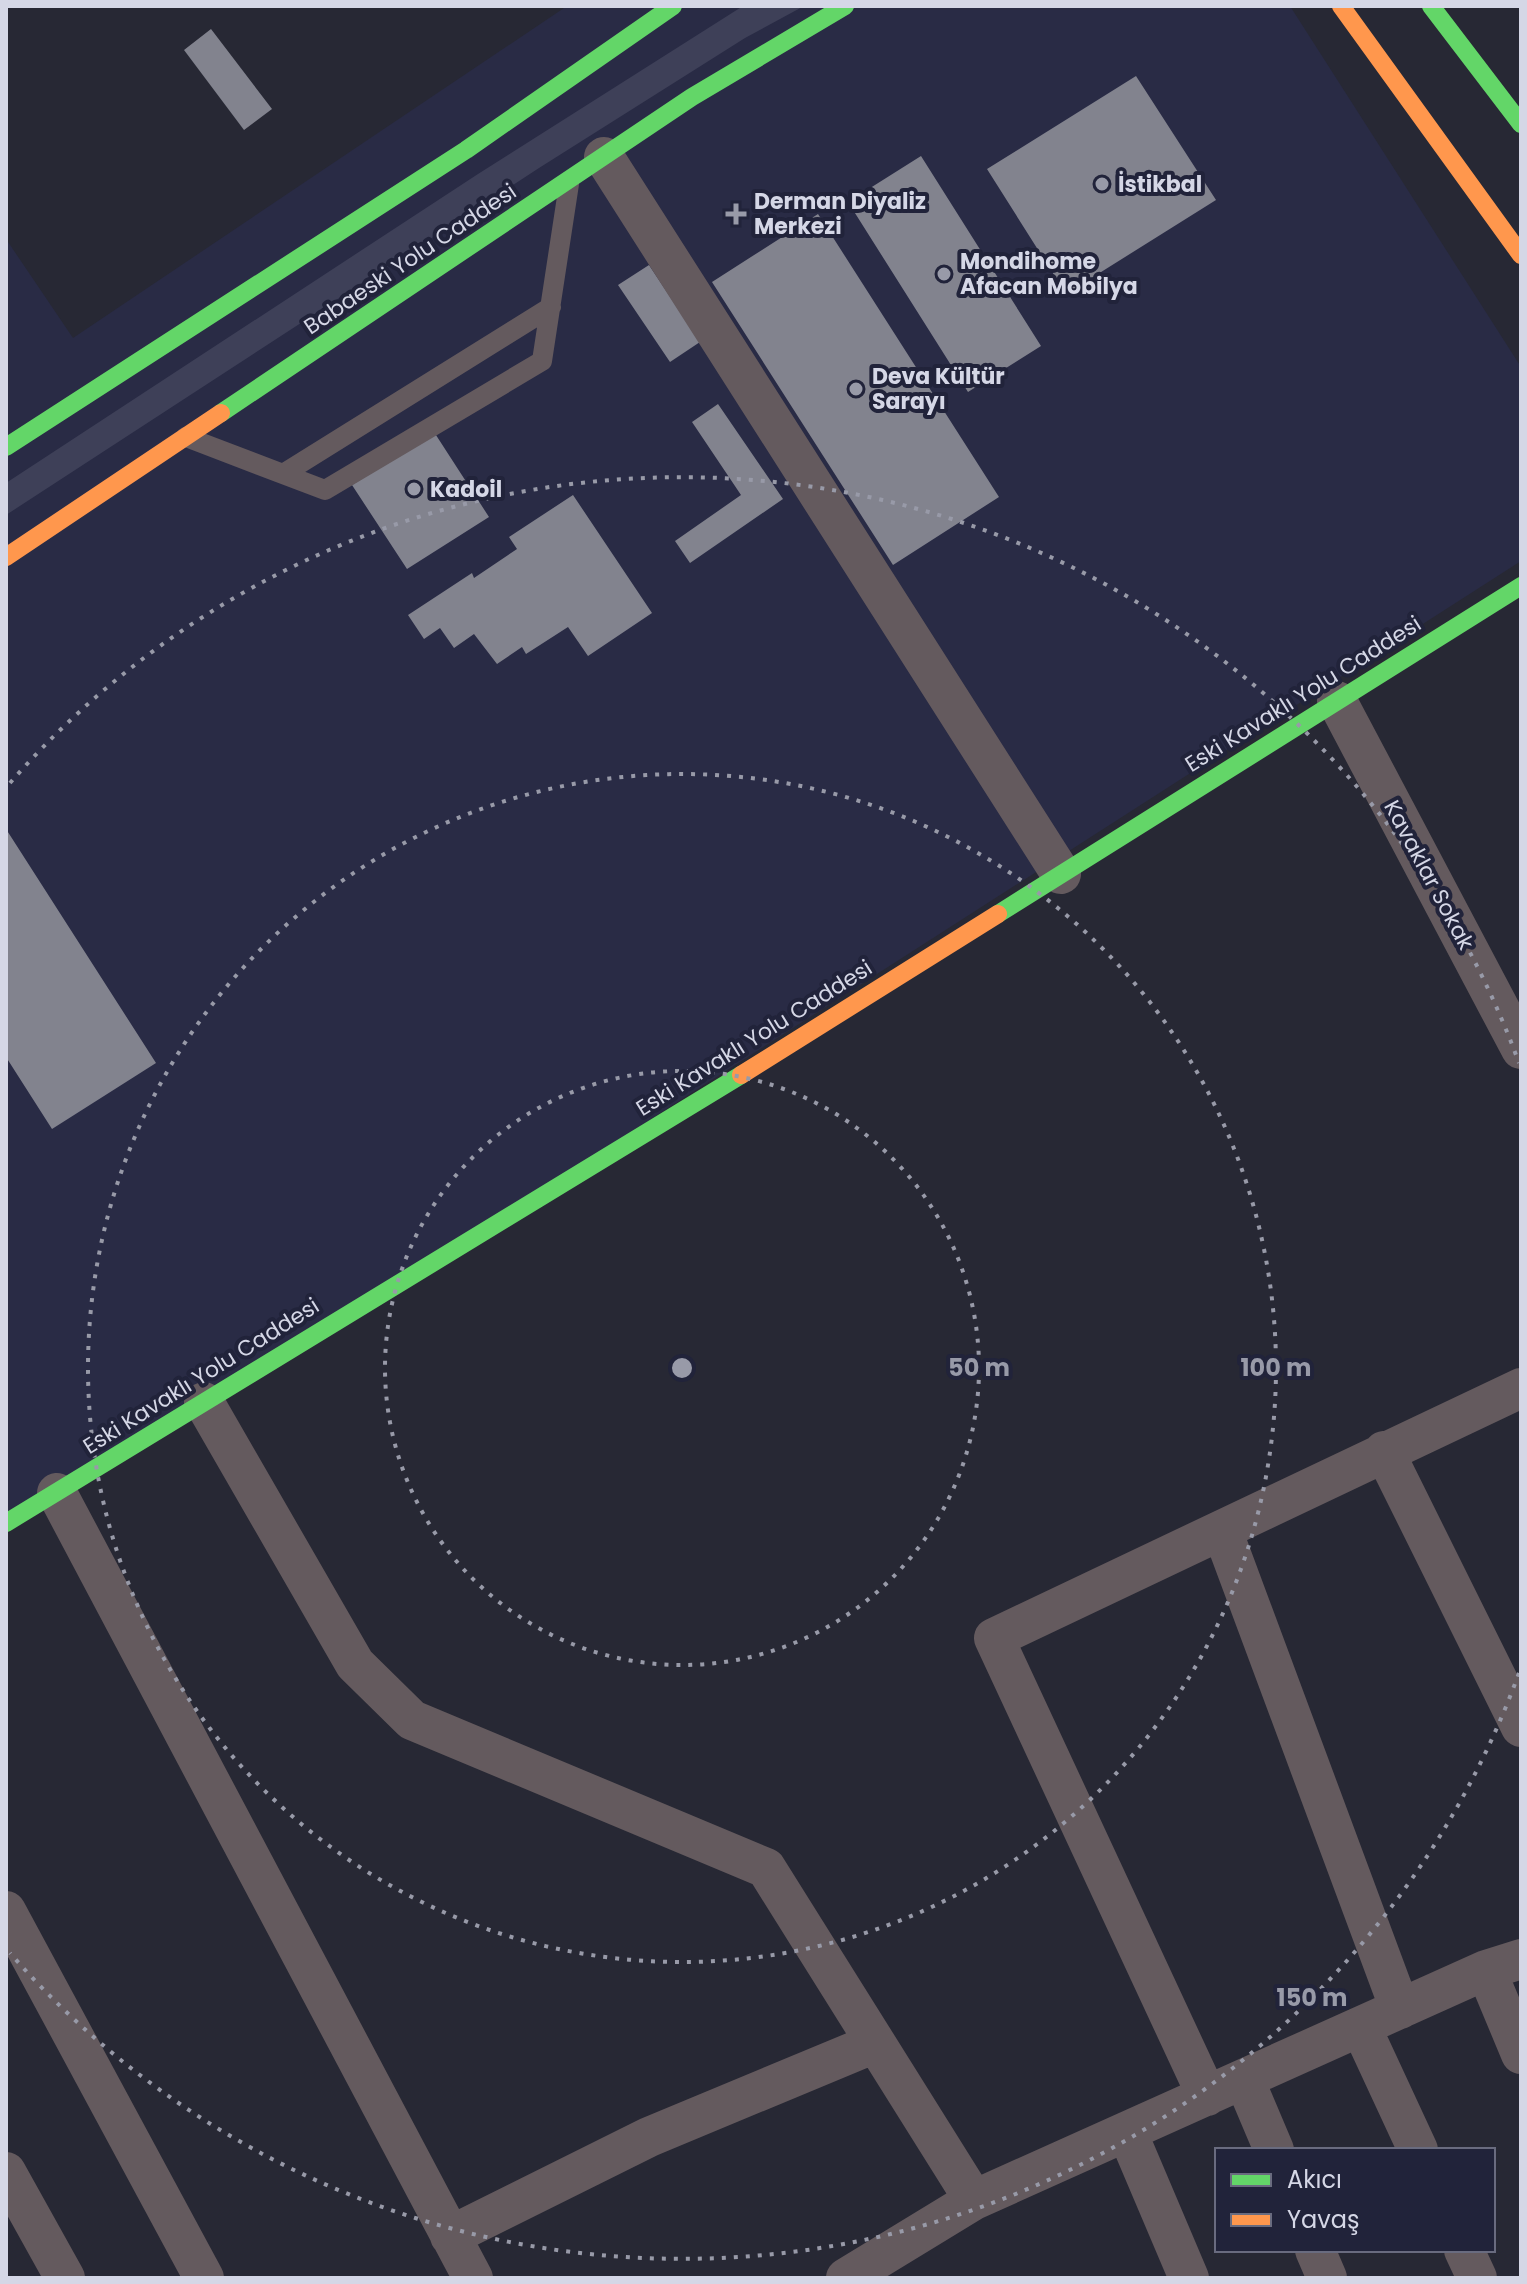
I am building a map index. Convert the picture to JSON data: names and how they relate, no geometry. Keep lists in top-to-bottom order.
{
  "streets": {
    "main road": ["Babaeski Yolu Caddesi", "Eski Kavaklı Yolu Caddesi"],
    "street": ["Kavaklar Sokak"]
  },
  "crossings": [
    ["Eski Kavaklı Yolu Caddesi", "Kavaklar Sokak"]
  ],
  "places": {
    "other": [
      "İstikbal",
      "Mondihome Afacan Mobilya",
      "Deva Kültür Sarayı",
      "Kadoil"
    ],
    "health": ["Derman Diyaliz Merkezi"]
  },
  "legend": ["Akıcı", "Yavaş"],
  "rings": ["50 m", "100 m", "150 m"]
}
